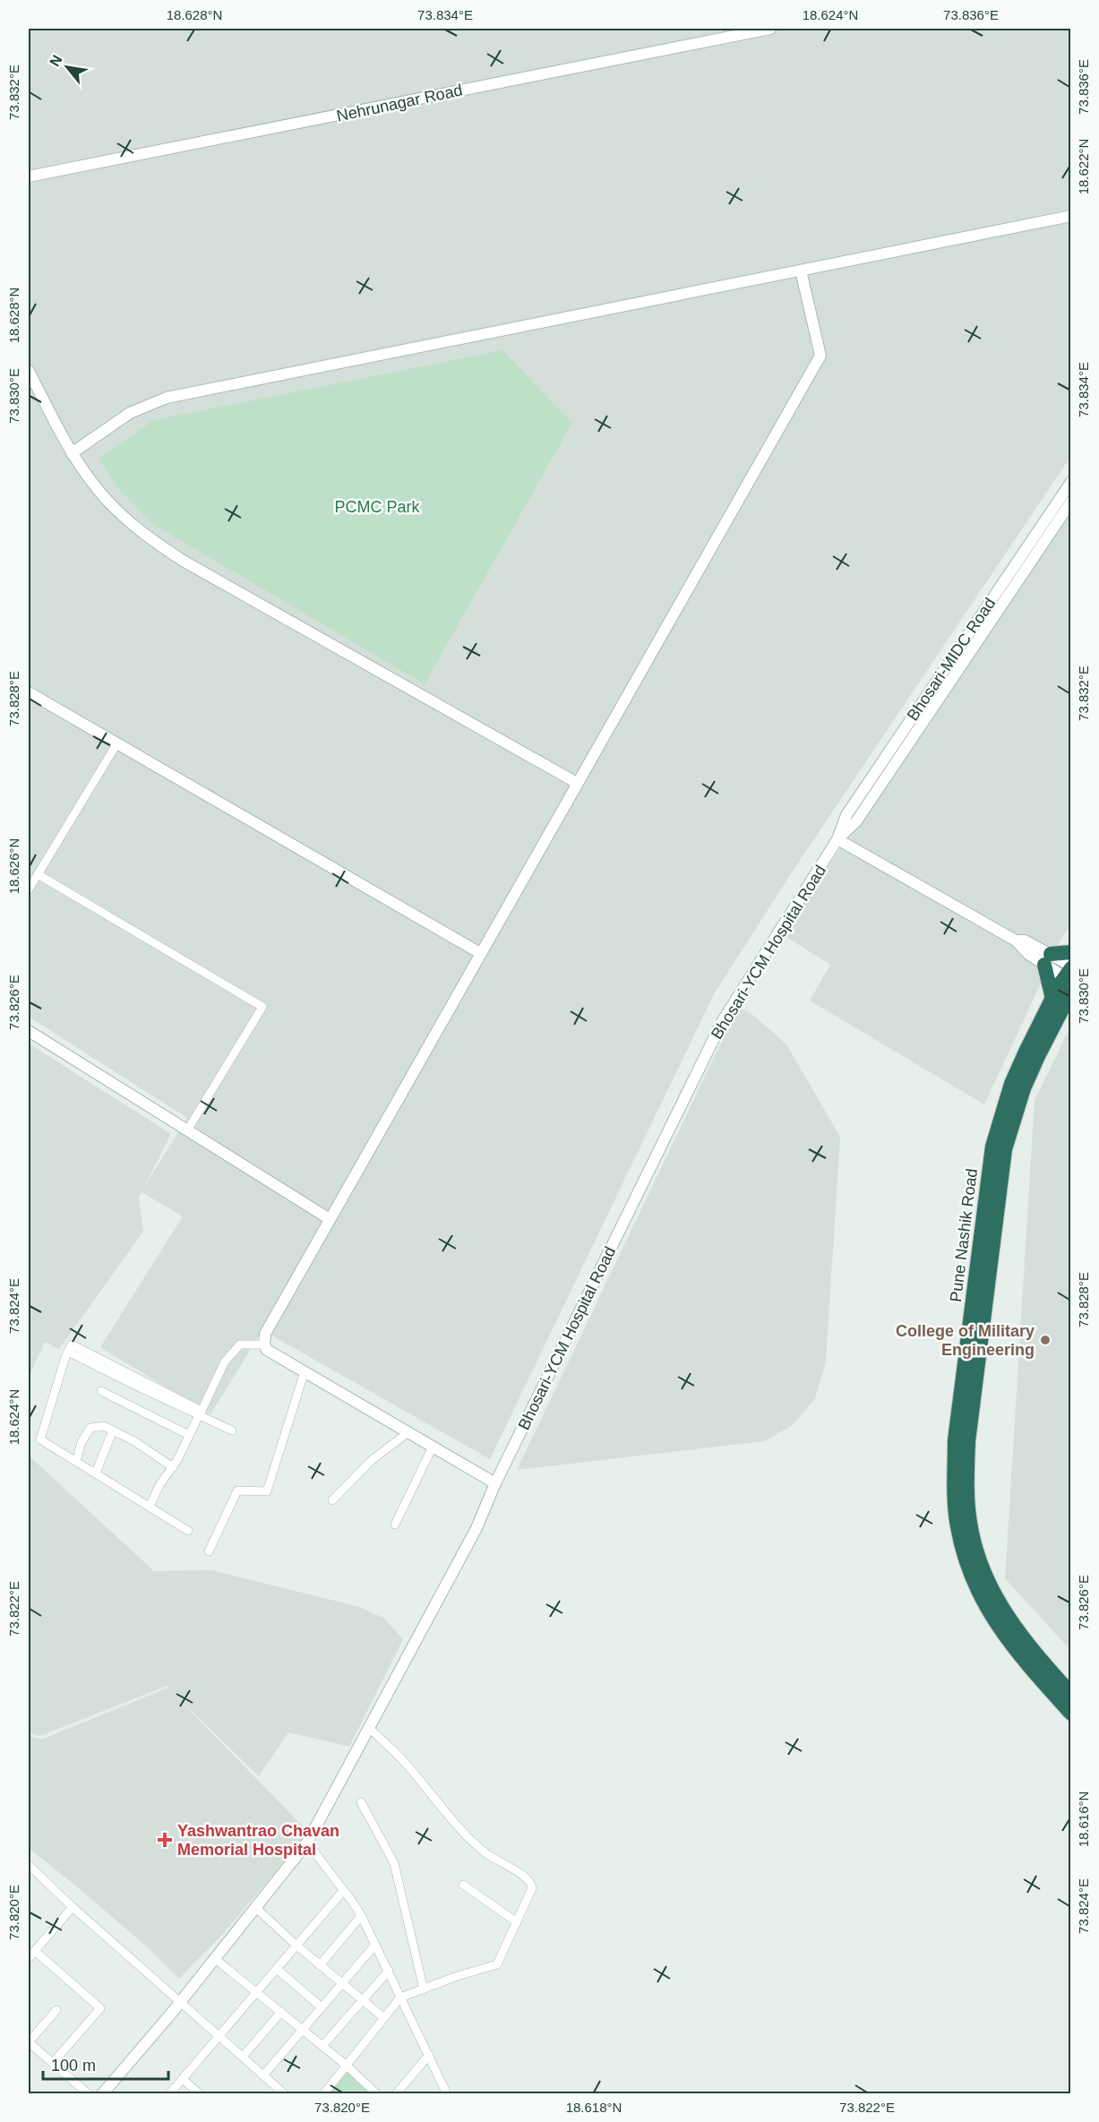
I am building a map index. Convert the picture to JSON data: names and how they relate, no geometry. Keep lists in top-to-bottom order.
{
  "streets": {
    "highway": ["Pune Nashik Road"],
    "street": ["Nehrunagar Road", "Bhosari-MIDC Road", "Bhosari-YCM Hospital Road"]
  },
  "crossings": [
    ["Bhosari-MIDC Road", "Bhosari-YCM Hospital Road"]
  ],
  "parks": ["PCMC Park"],
  "places": {
    "other": ["College of Military Engineering"],
    "health": ["Yashwantrao Chavan Memorial Hospital"]
  },
  "scale_bar": "100 m",
  "north": "top left",
  "coordinates": [
    "18.628°N",
    "73.834°E",
    "18.624°N",
    "73.836°E",
    "73.832°E",
    "18.622°N",
    "73.830°E",
    "73.828°E",
    "18.626°N",
    "73.826°E",
    "73.824°E",
    "73.822°E",
    "18.616°N",
    "73.820°E",
    "18.618°N"
  ]
}
